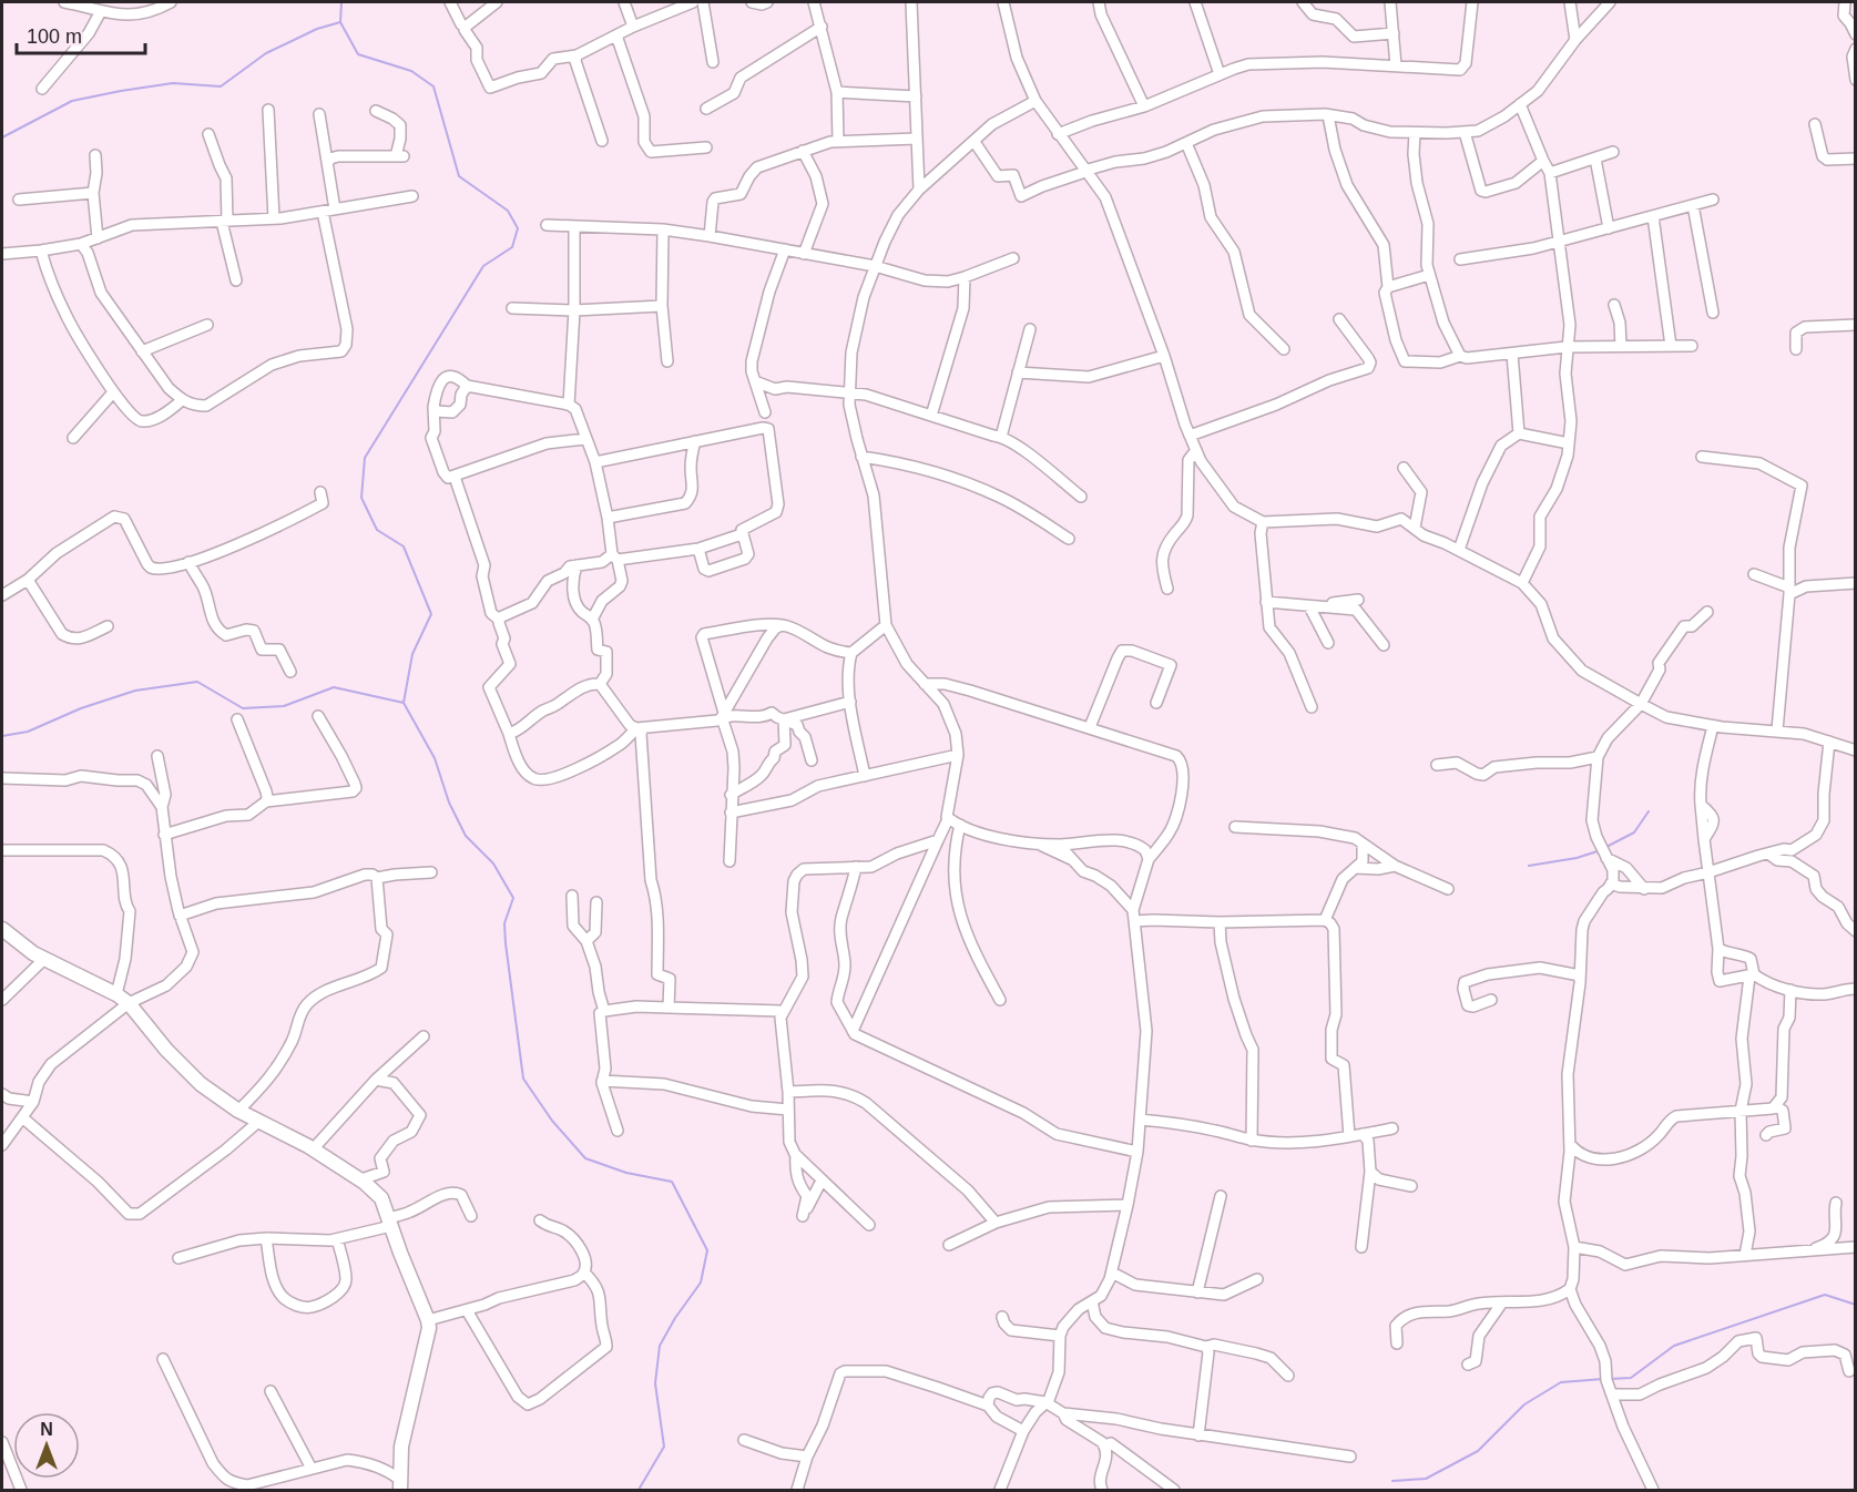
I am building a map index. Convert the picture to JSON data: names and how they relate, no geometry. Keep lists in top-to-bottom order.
{
  "scale_bar": "100 m",
  "north": "top"
}
